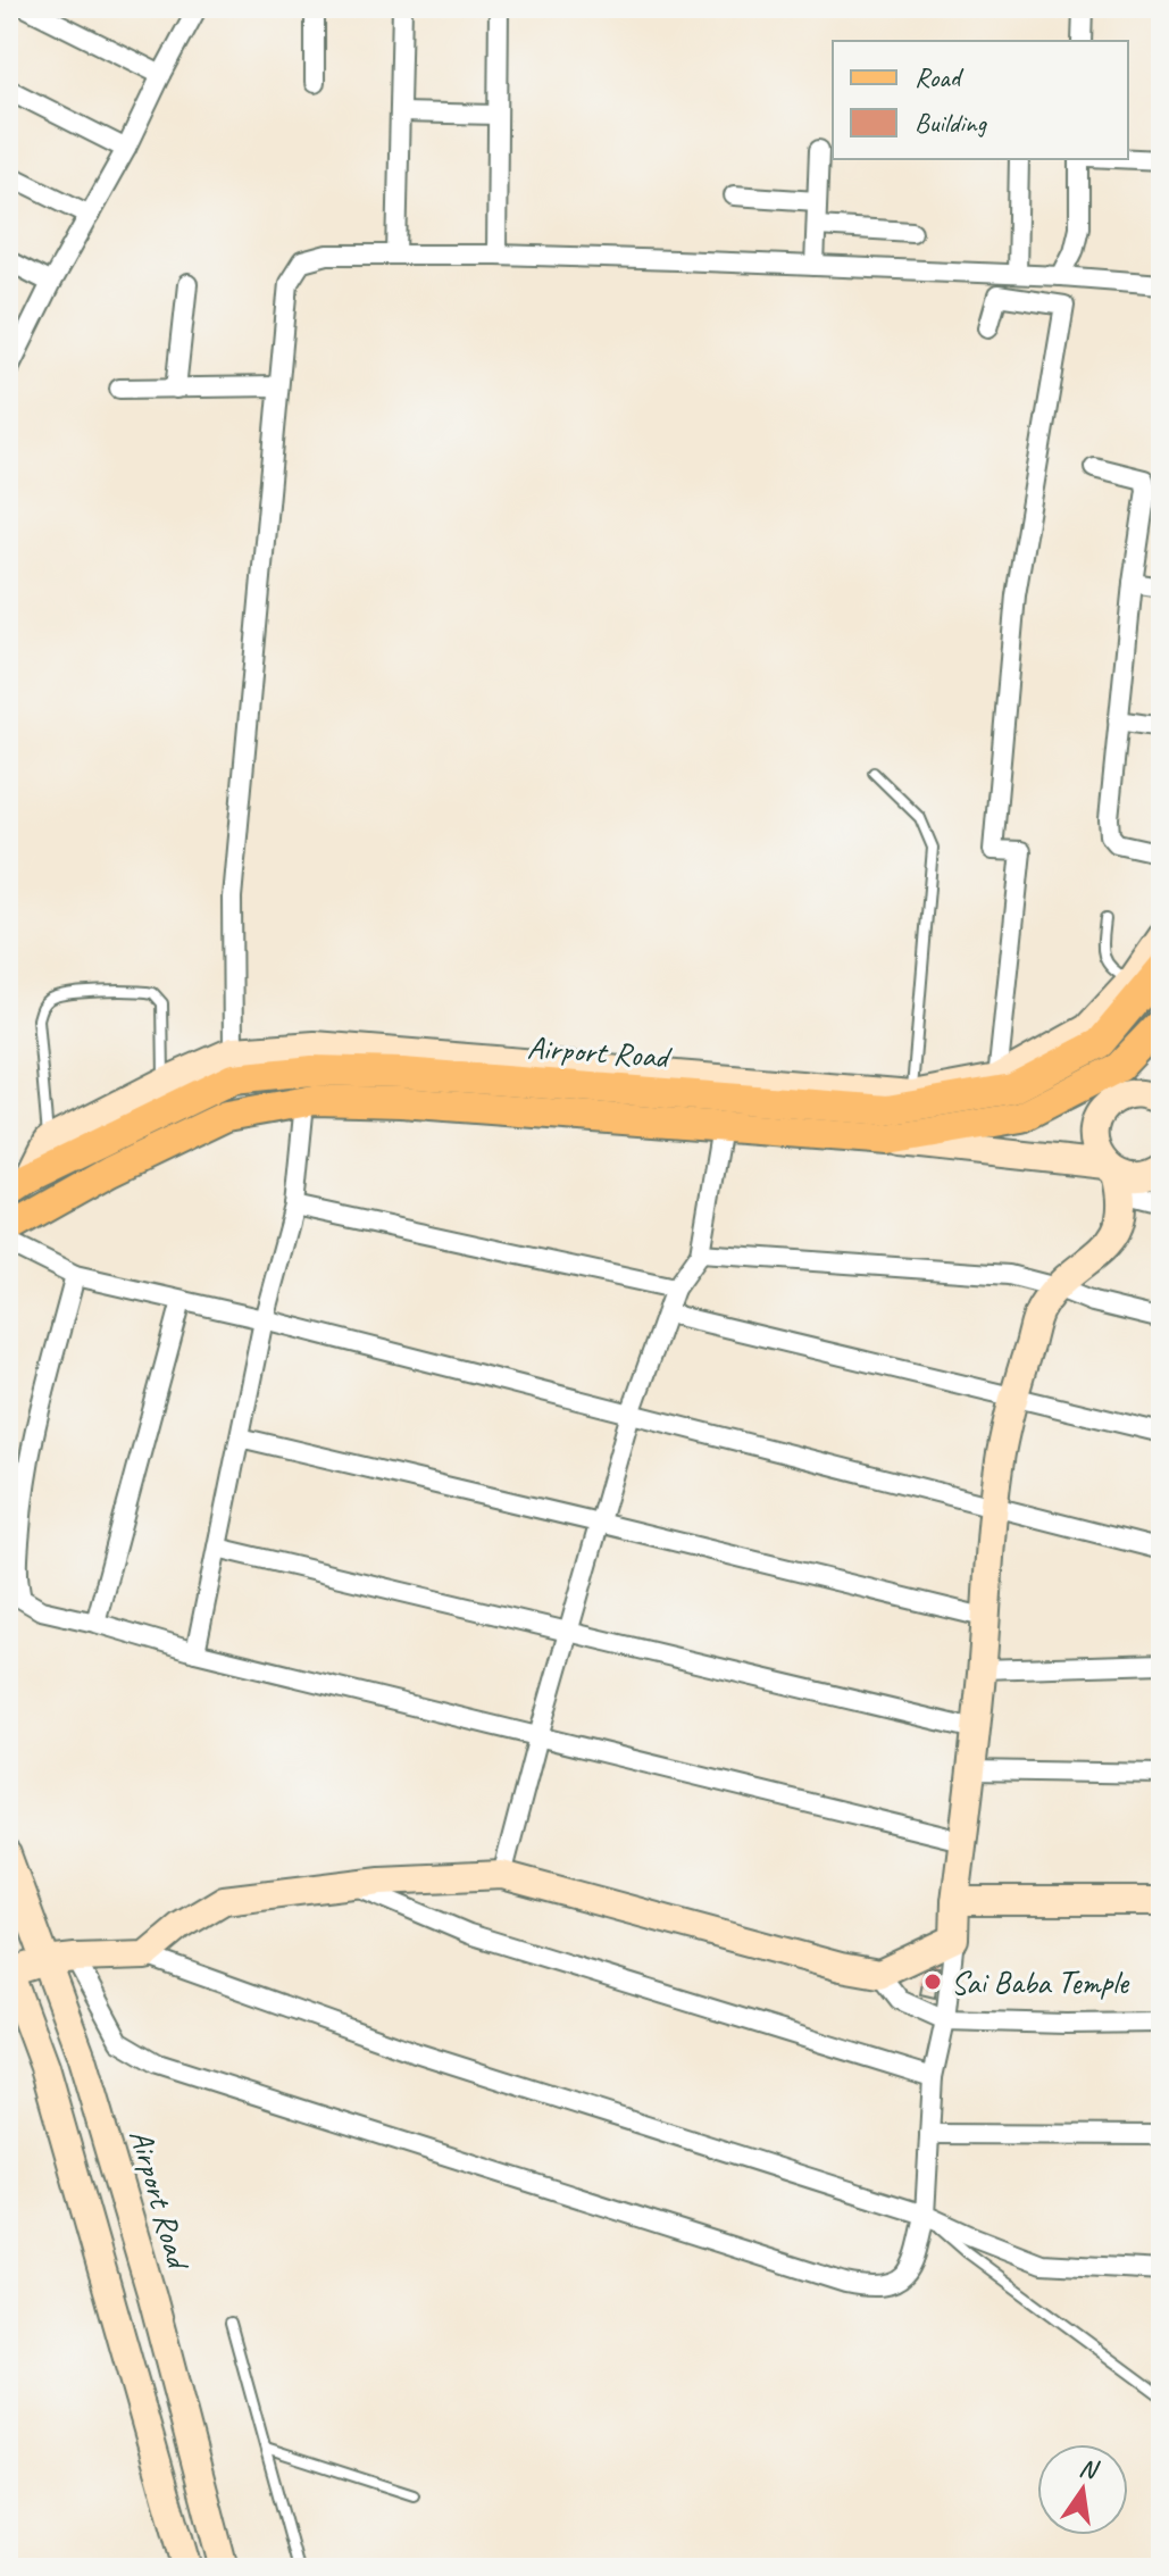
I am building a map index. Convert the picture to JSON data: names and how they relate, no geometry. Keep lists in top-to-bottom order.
{
  "streets": {
    "main road": ["Airport Road"]
  },
  "places": ["Sai Baba Temple"],
  "legend": ["Road", "Building"],
  "north": "top"
}
